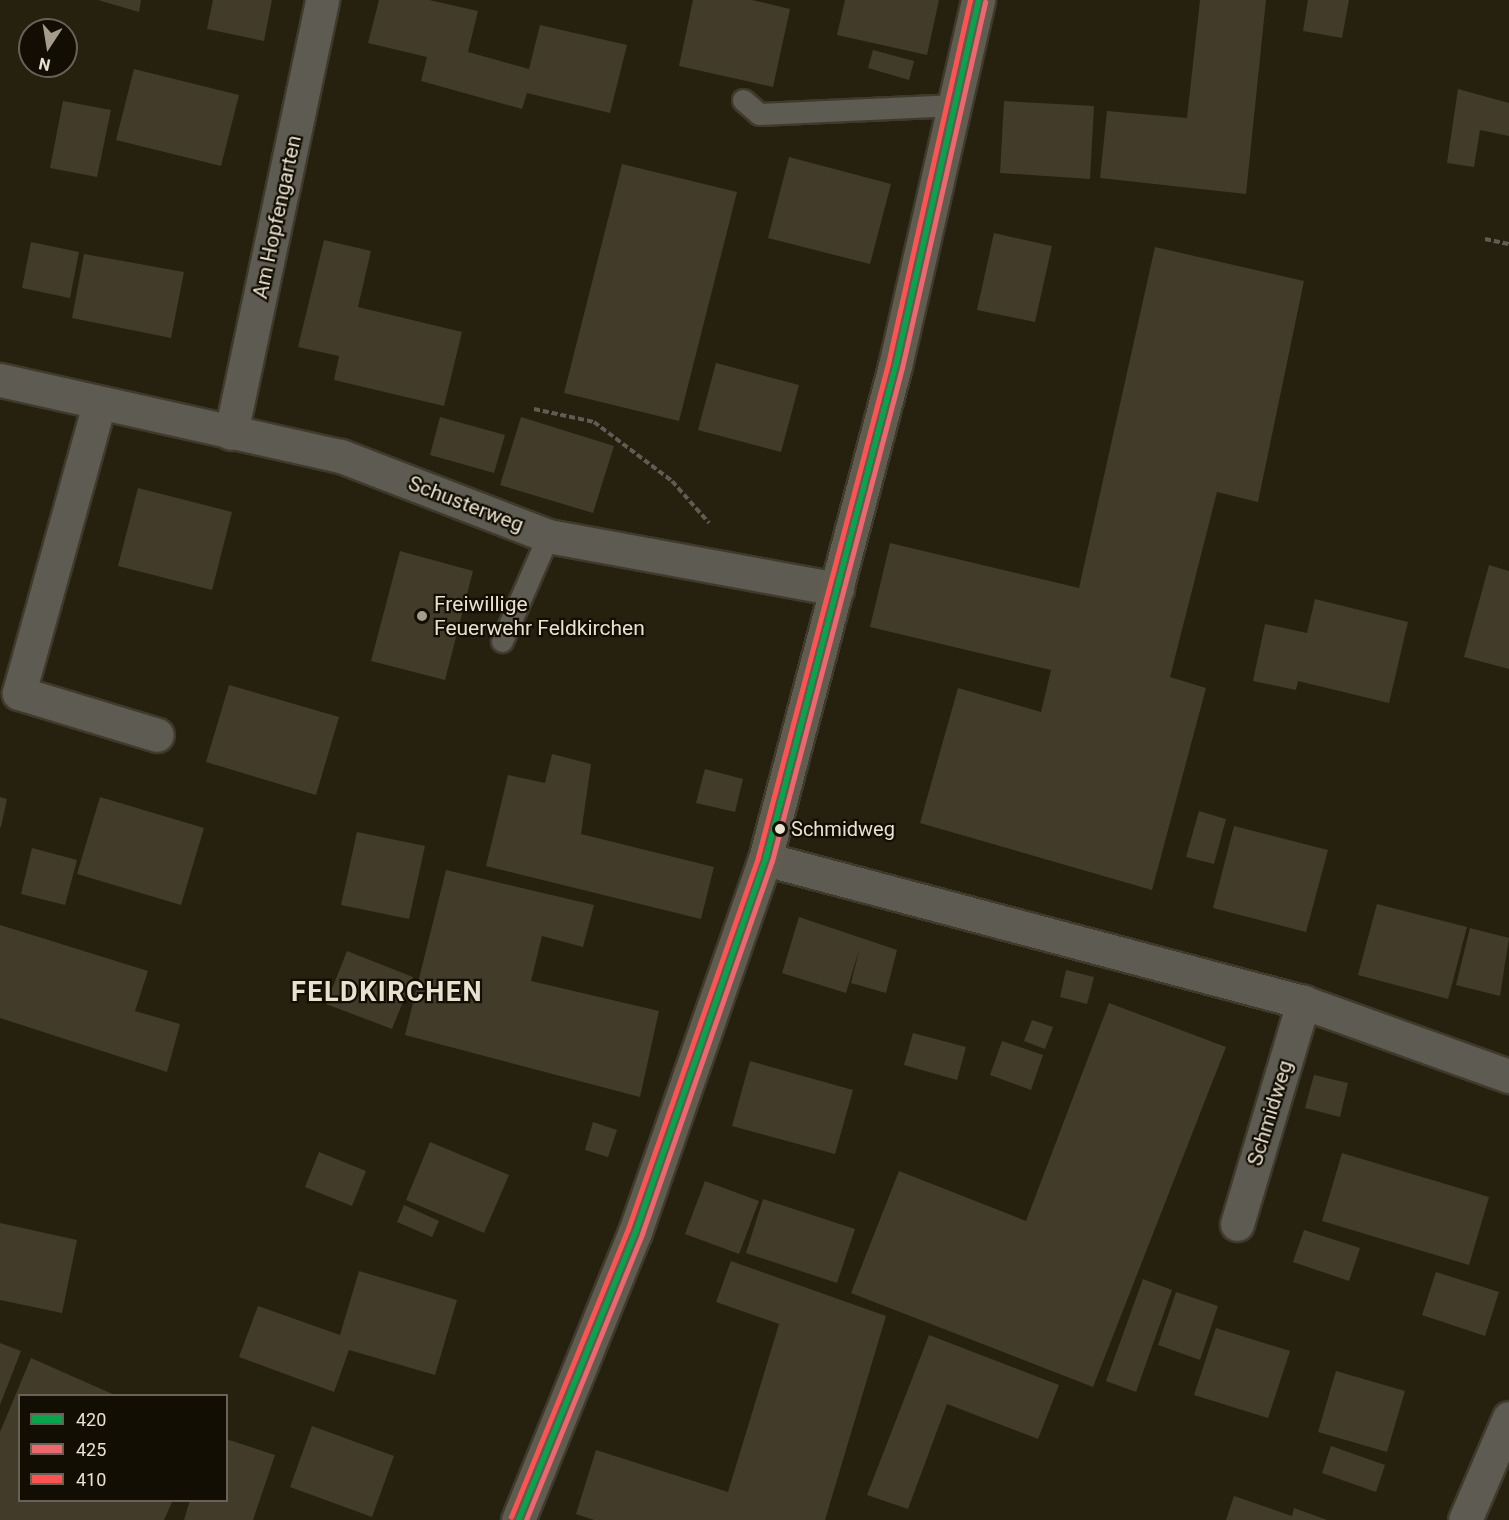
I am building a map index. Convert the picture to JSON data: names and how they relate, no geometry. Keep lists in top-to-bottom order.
{
  "streets": {
    "street": ["Am Hopfengarten", "Schusterweg", "Schmidweg"]
  },
  "crossings": [
    ["Am Hopfengarten", "Schusterweg"]
  ],
  "districts": ["FELDKIRCHEN"],
  "places": ["Freiwillige Feuerwehr Feldkirchen", "Schmidweg"],
  "lines": ["transit line 420", "transit line 410", "transit line 425"],
  "legend": ["420", "425", "410"],
  "north": "bottom"
}
